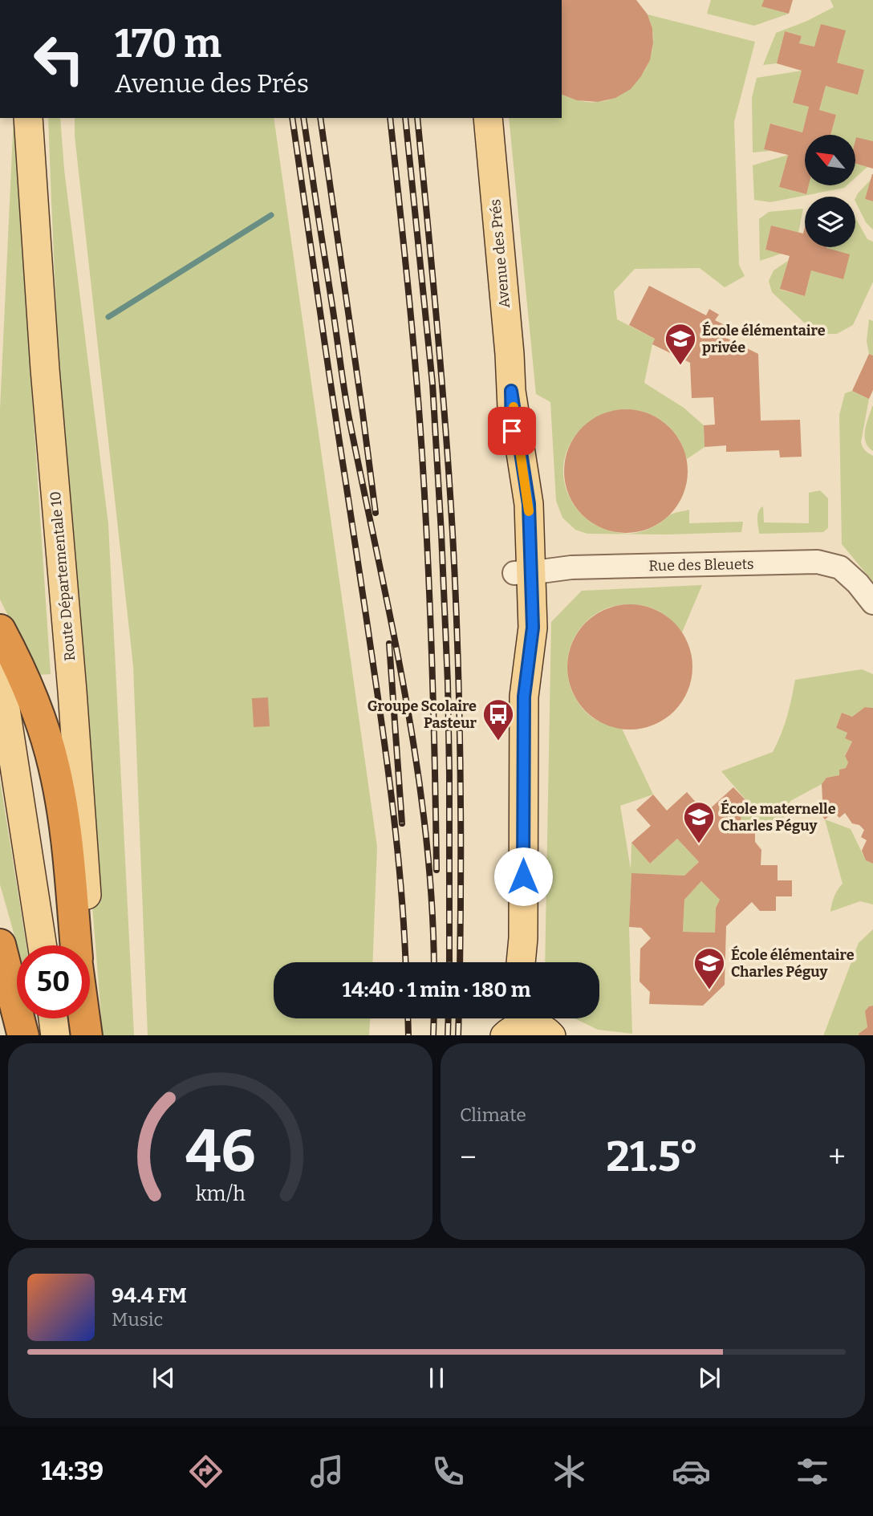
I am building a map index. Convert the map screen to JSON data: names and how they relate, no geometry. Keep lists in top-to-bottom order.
{
  "streets": {
    "main road": ["Avenue des Prés", "Route Départementale 10"],
    "street": ["Rue des Bleuets"]
  },
  "crossings": [
    ["Avenue des Prés", "Rue des Bleuets"]
  ],
  "places": {
    "school or university": ["École élémentaire privée", "École maternelle Charles Péguy", "École élémentaire Charles Péguy"],
    "bus stop": ["Groupe Scolaire Pasteur"]
  },
  "north": "top left",
  "page": {
    "turn": ["170 m", "Avenue des Prés"],
    "limit": "50",
    "trip": "14:40 · 1 min · 180 m",
    "tile": "Climate",
    "heat": ["−", "21.5°", "+"],
    "song": ["94.4 FM", "Music"],
    "tabs": "14:39",
    "gauge": ["46", "km/h"]
  }
}
